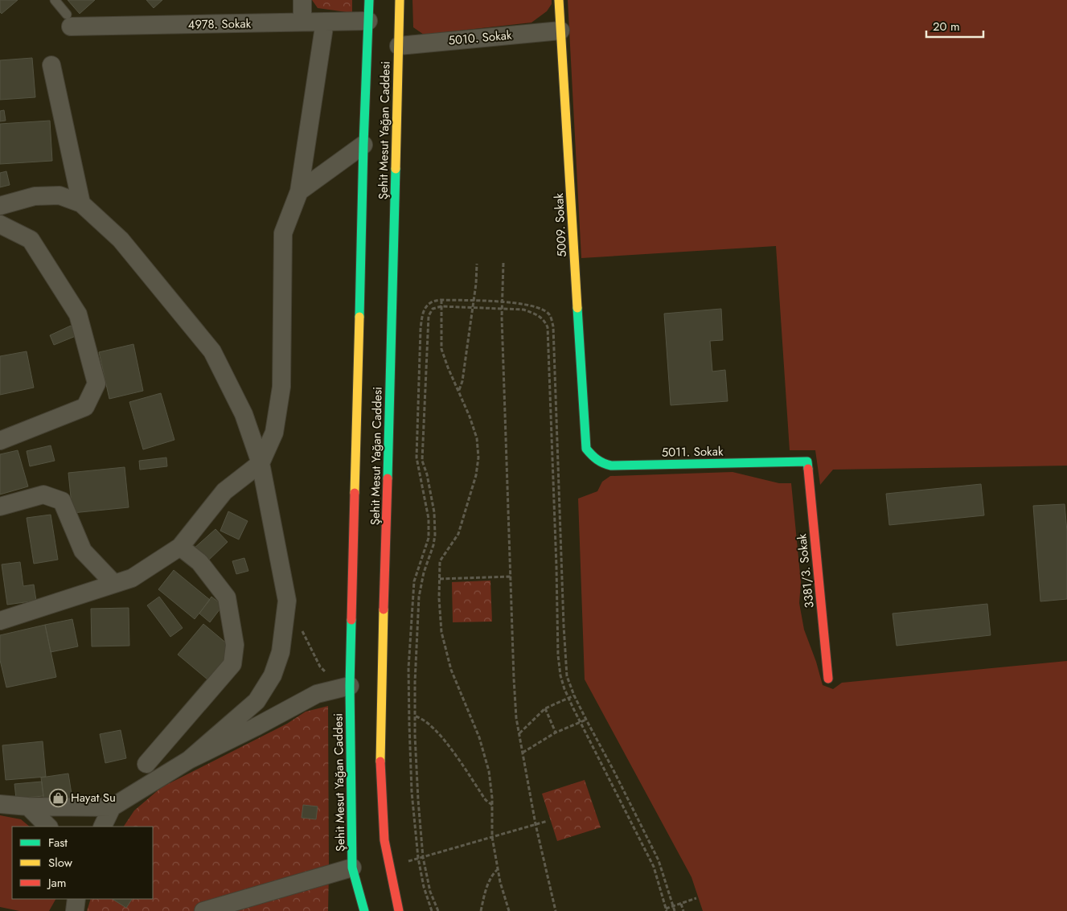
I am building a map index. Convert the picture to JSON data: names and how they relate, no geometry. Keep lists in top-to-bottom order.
{
  "streets": {
    "main road": [
      "Şehit Mesut Yağan Caddesi",
      "5009. Sokak",
      "5011. Sokak",
      "3381/3. Sokak"
    ],
    "street": ["4978. Sokak", "5010. Sokak"]
  },
  "crossings": [
    ["4978. Sokak", "Şehit Mesut Yağan Caddesi"],
    ["5010. Sokak", "Şehit Mesut Yağan Caddesi"],
    ["5010. Sokak", "5009. Sokak"],
    ["5009. Sokak", "5011. Sokak"],
    ["5011. Sokak", "3381/3. Sokak"]
  ],
  "places": {
    "shop": ["Hayat Su"]
  },
  "legend": ["Fast", "Slow", "Jam"],
  "scale_bar": "20 m"
}
